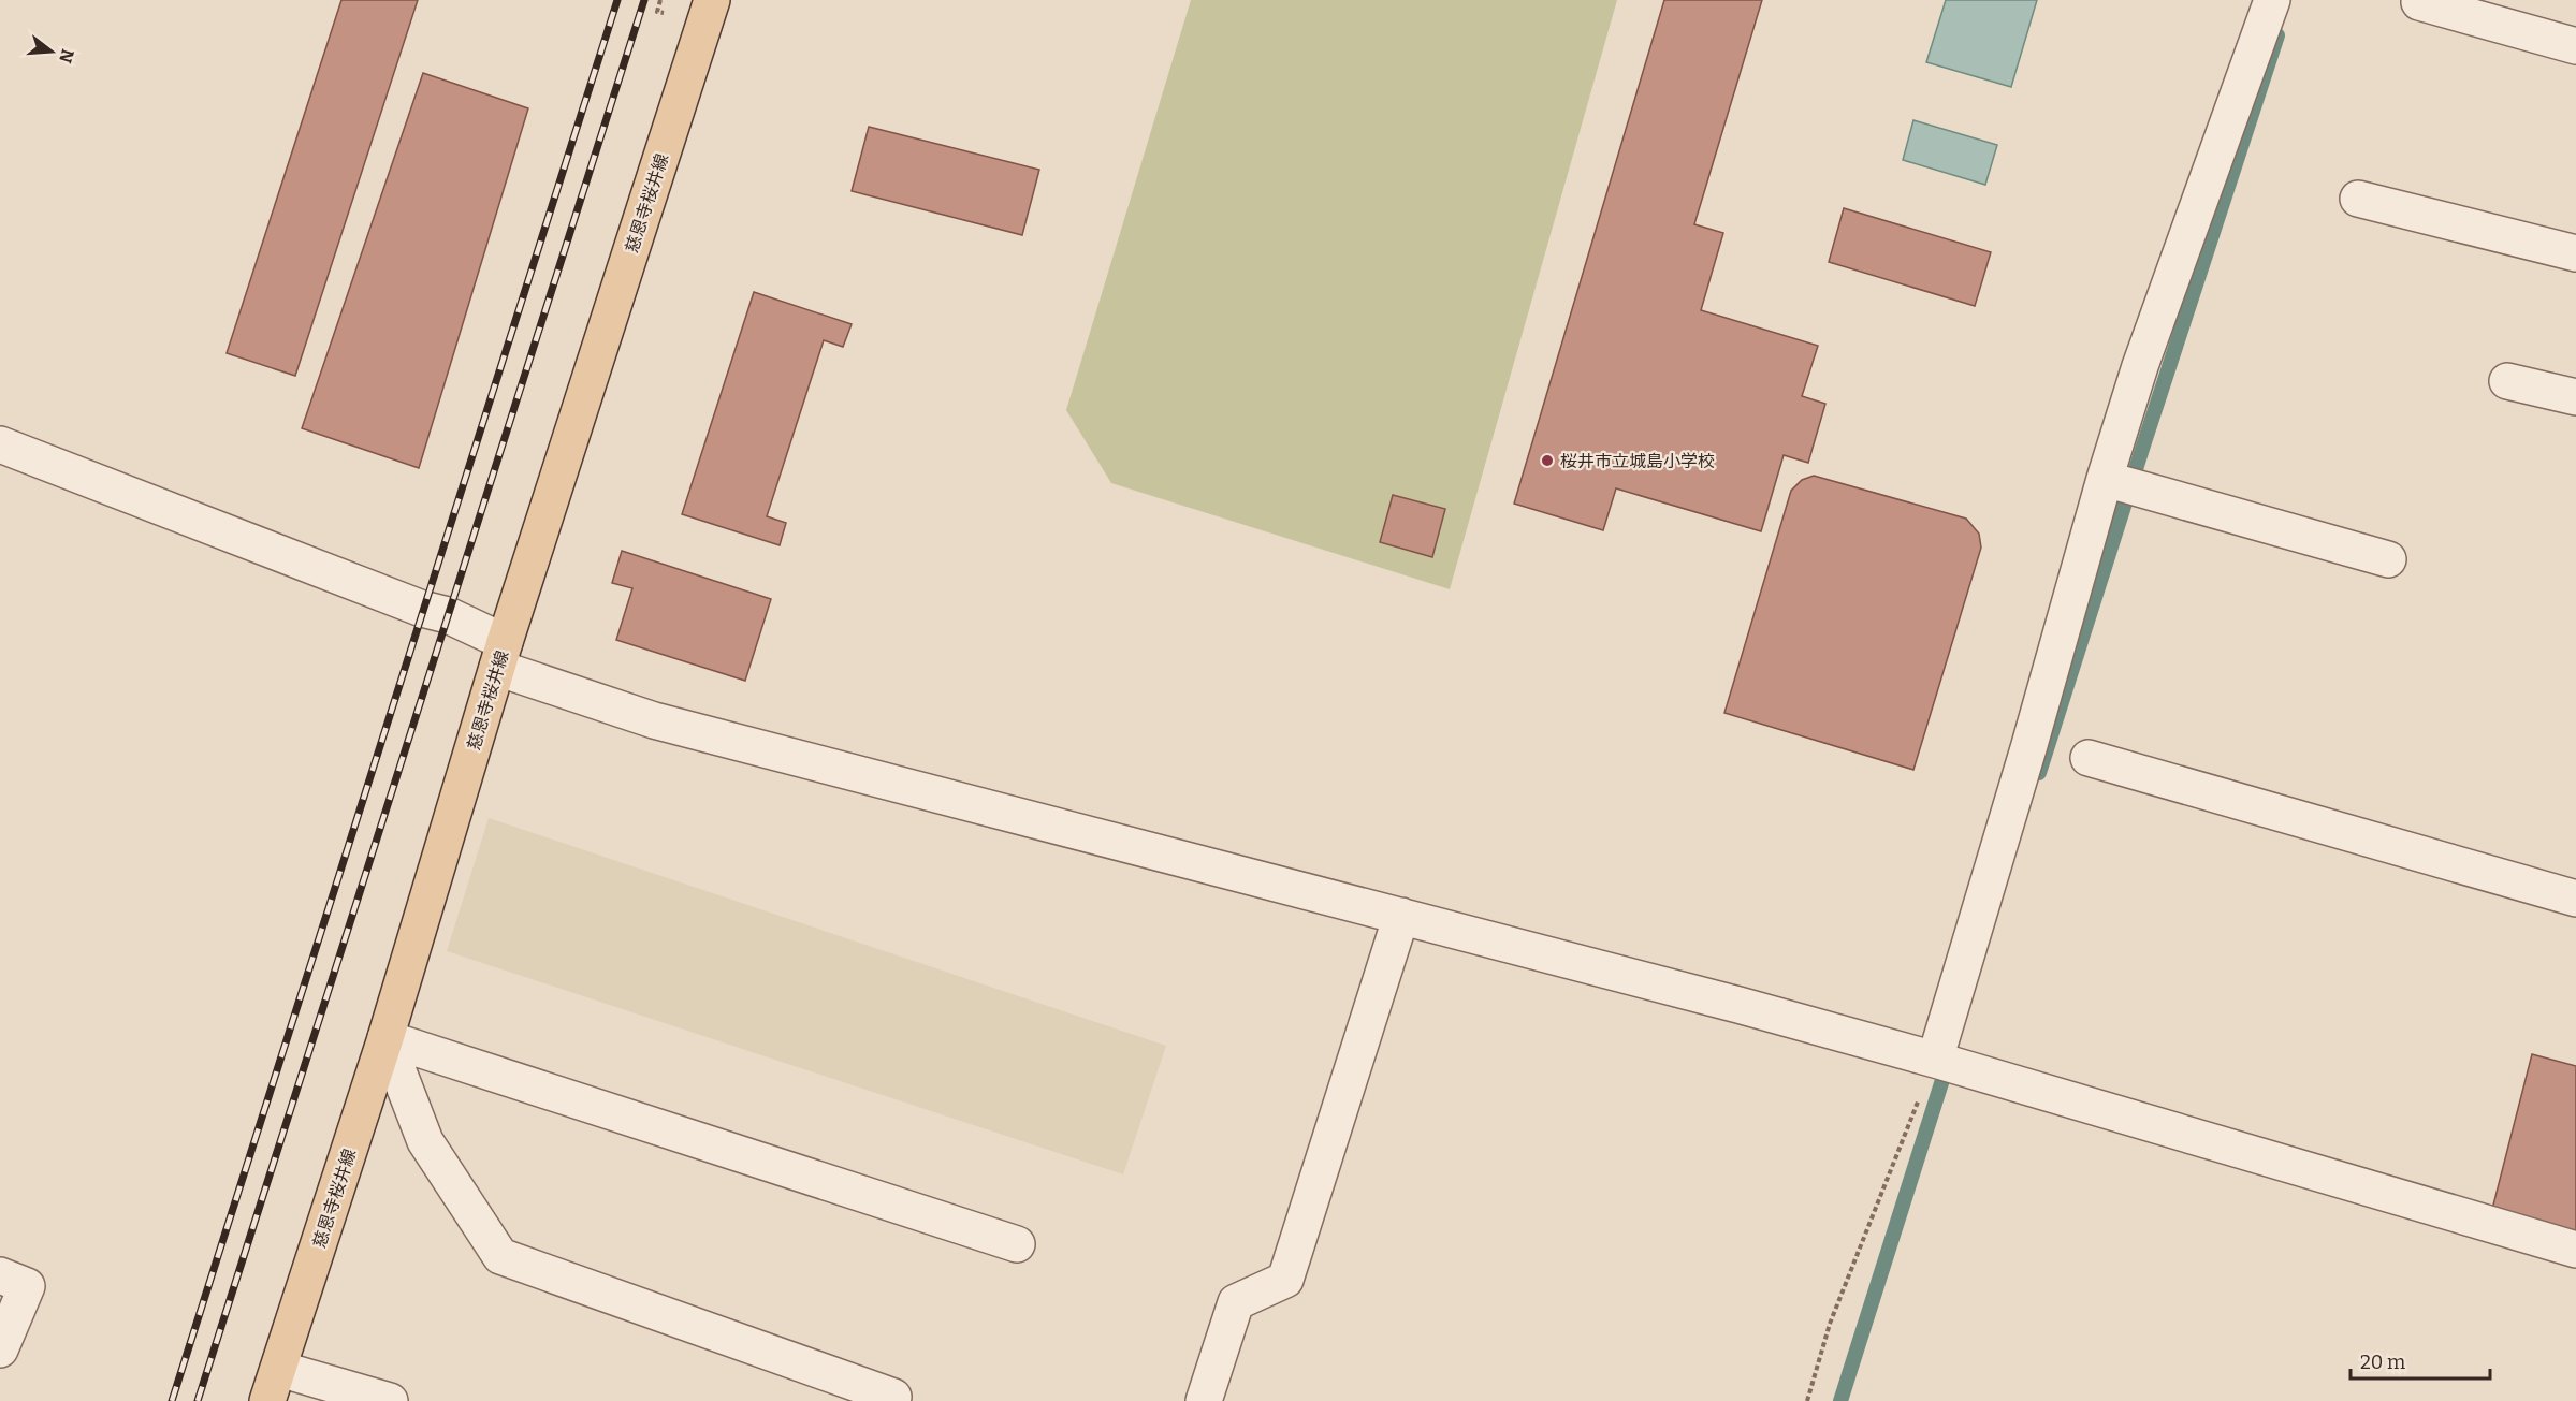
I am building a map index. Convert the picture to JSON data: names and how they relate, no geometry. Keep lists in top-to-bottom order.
{
  "streets": {
    "main road": ["慈恩寺桜井線"]
  },
  "places": ["桜井市立城島小学校"],
  "scale_bar": "20 m",
  "north": "right"
}
